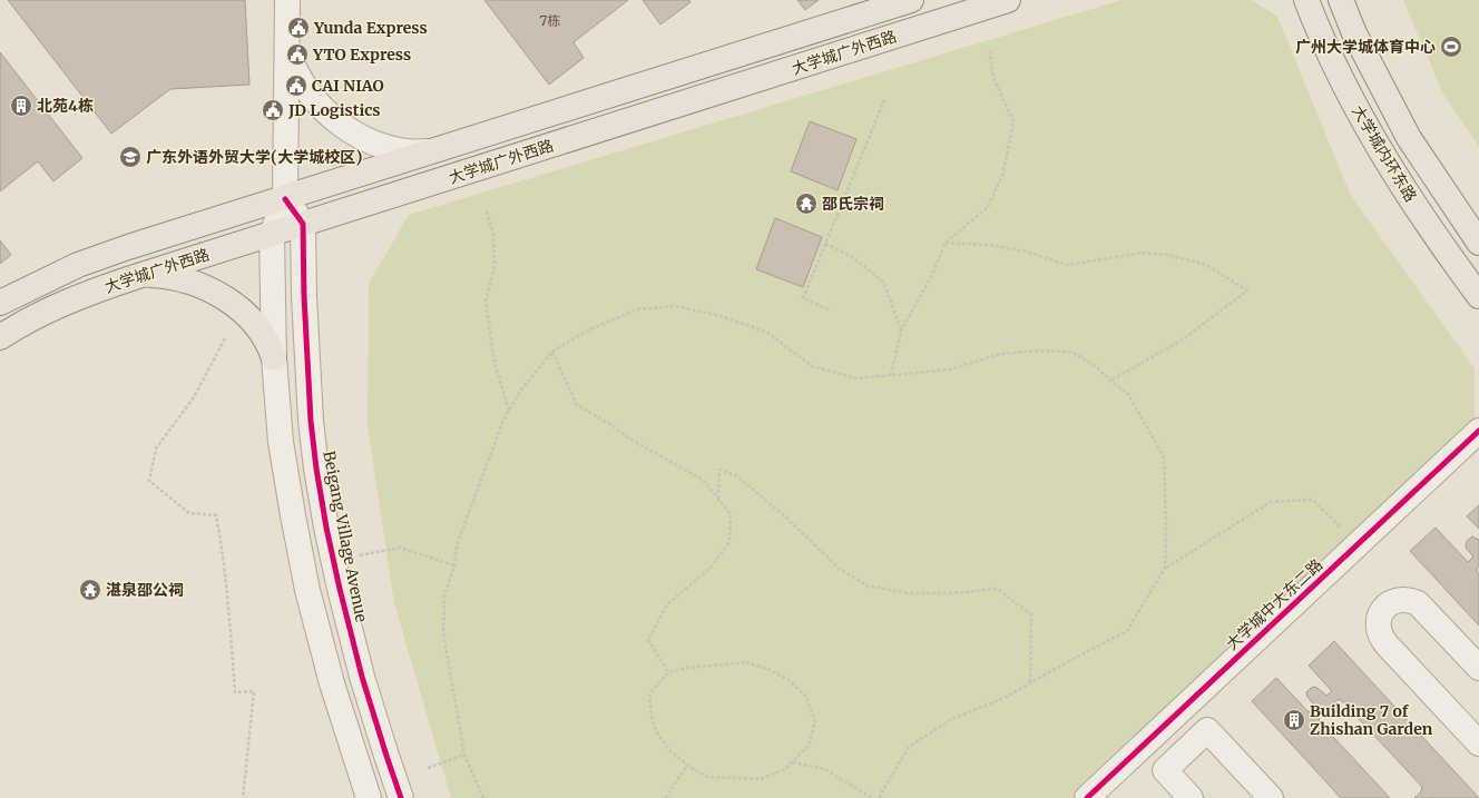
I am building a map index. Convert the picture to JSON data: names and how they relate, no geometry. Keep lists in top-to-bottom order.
{
  "streets": {
    "main road": ["大学城广外西路", "大学城内环东路"],
    "street": ["Beigang Village Avenue", "大学城中大东二路"]
  },
  "crossings": [
    ["大学城广外西路", "Beigang Village Avenue"]
  ],
  "places": {
    "public building": [
      "Yunda Express",
      "YTO Express",
      "CAI NIAO",
      "JD Logistics"
    ],
    "sports": ["广州大学城体育中心"],
    "building": ["北苑4栋", "Building 7 of Zhishan Garden"],
    "school or university": ["广东外语外贸大学(大学城校区)"],
    "temple": ["邵氏宗祠", "湛泉邵公祠"]
  },
  "house_numbers": ["7栋"]
}
